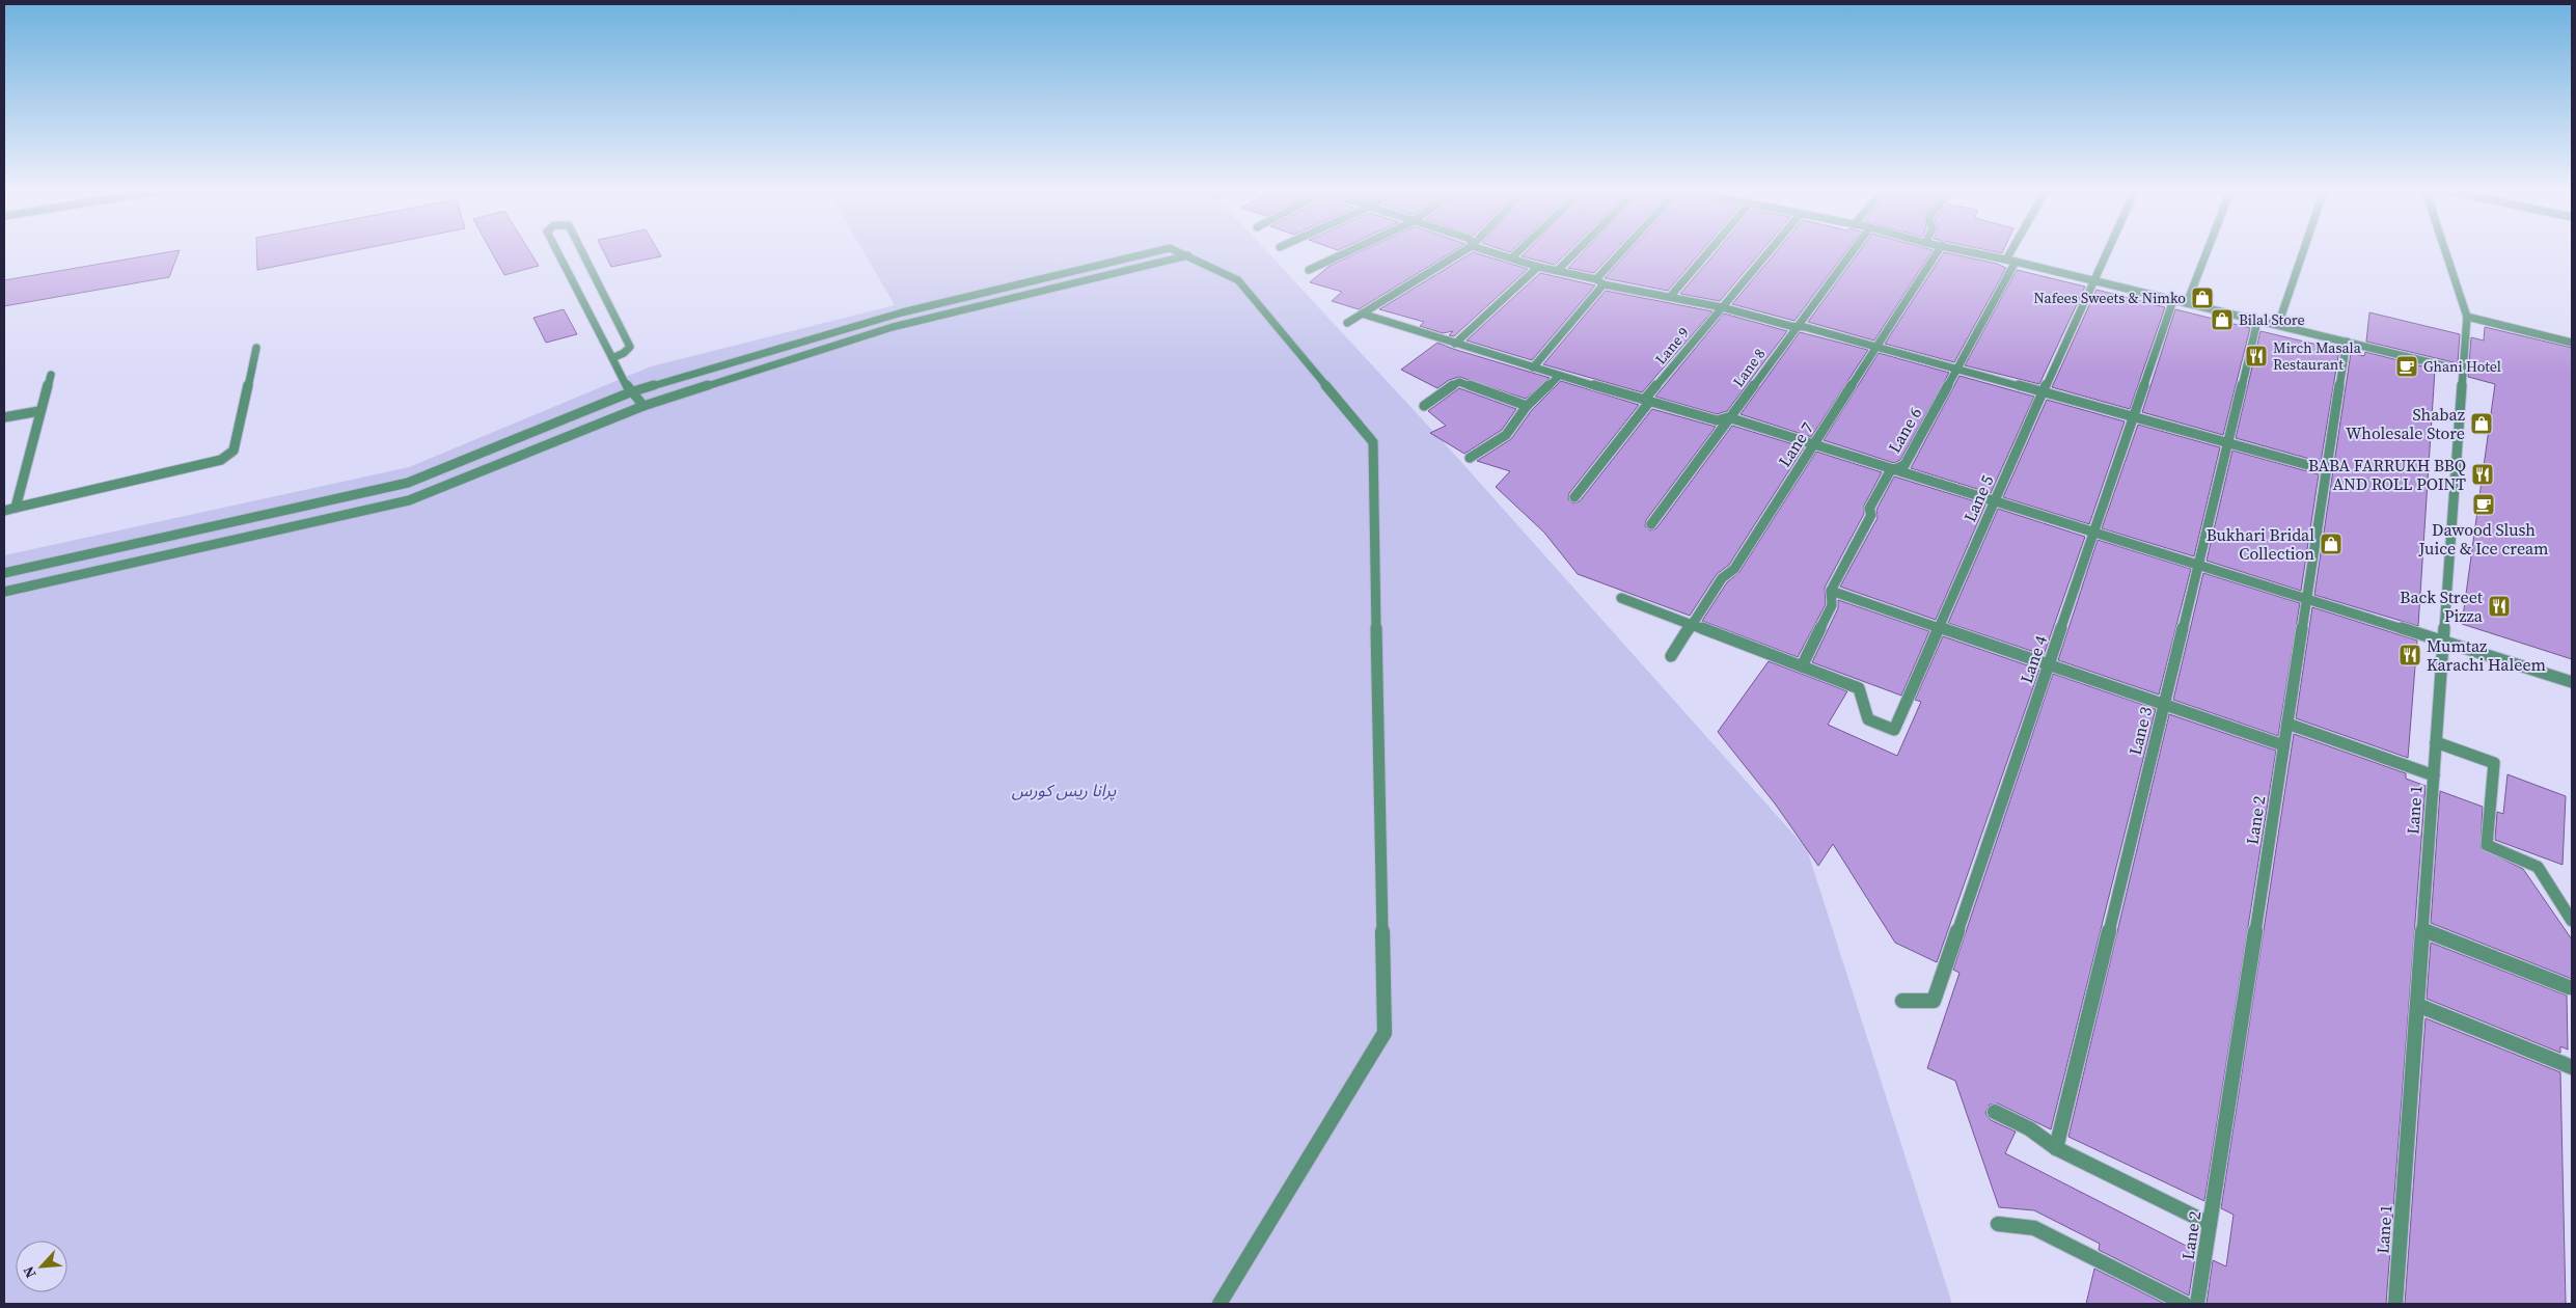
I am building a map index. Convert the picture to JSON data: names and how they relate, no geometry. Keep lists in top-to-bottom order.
{
  "streets": {
    "street": [
      "Lane 9",
      "Lane 8",
      "Lane 6",
      "Lane 7",
      "Lane 5",
      "Lane 4",
      "Lane 3",
      "Lane 1",
      "Lane 2"
    ]
  },
  "crossings": [
    ["Lane 6", "Lane 5"]
  ],
  "parks": ["پرانا ریس کورس"],
  "places": {
    "shop": [
      "Nafees Sweets & Nimko",
      "Bilal Store",
      "Shabaz Wholesale Store",
      "Bukhari Bridal Collection"
    ],
    "restaurant": [
      "Mirch Masala Restaurant",
      "BABA FARRUKH BBQ AND ROLL POINT",
      "Back Street Pizza",
      "Mumtaz Karachi Haleem"
    ],
    "cafe": ["Ghani Hotel", "Dawood Slush Juice & Ice cream"]
  },
  "north": "bottom left"
}
